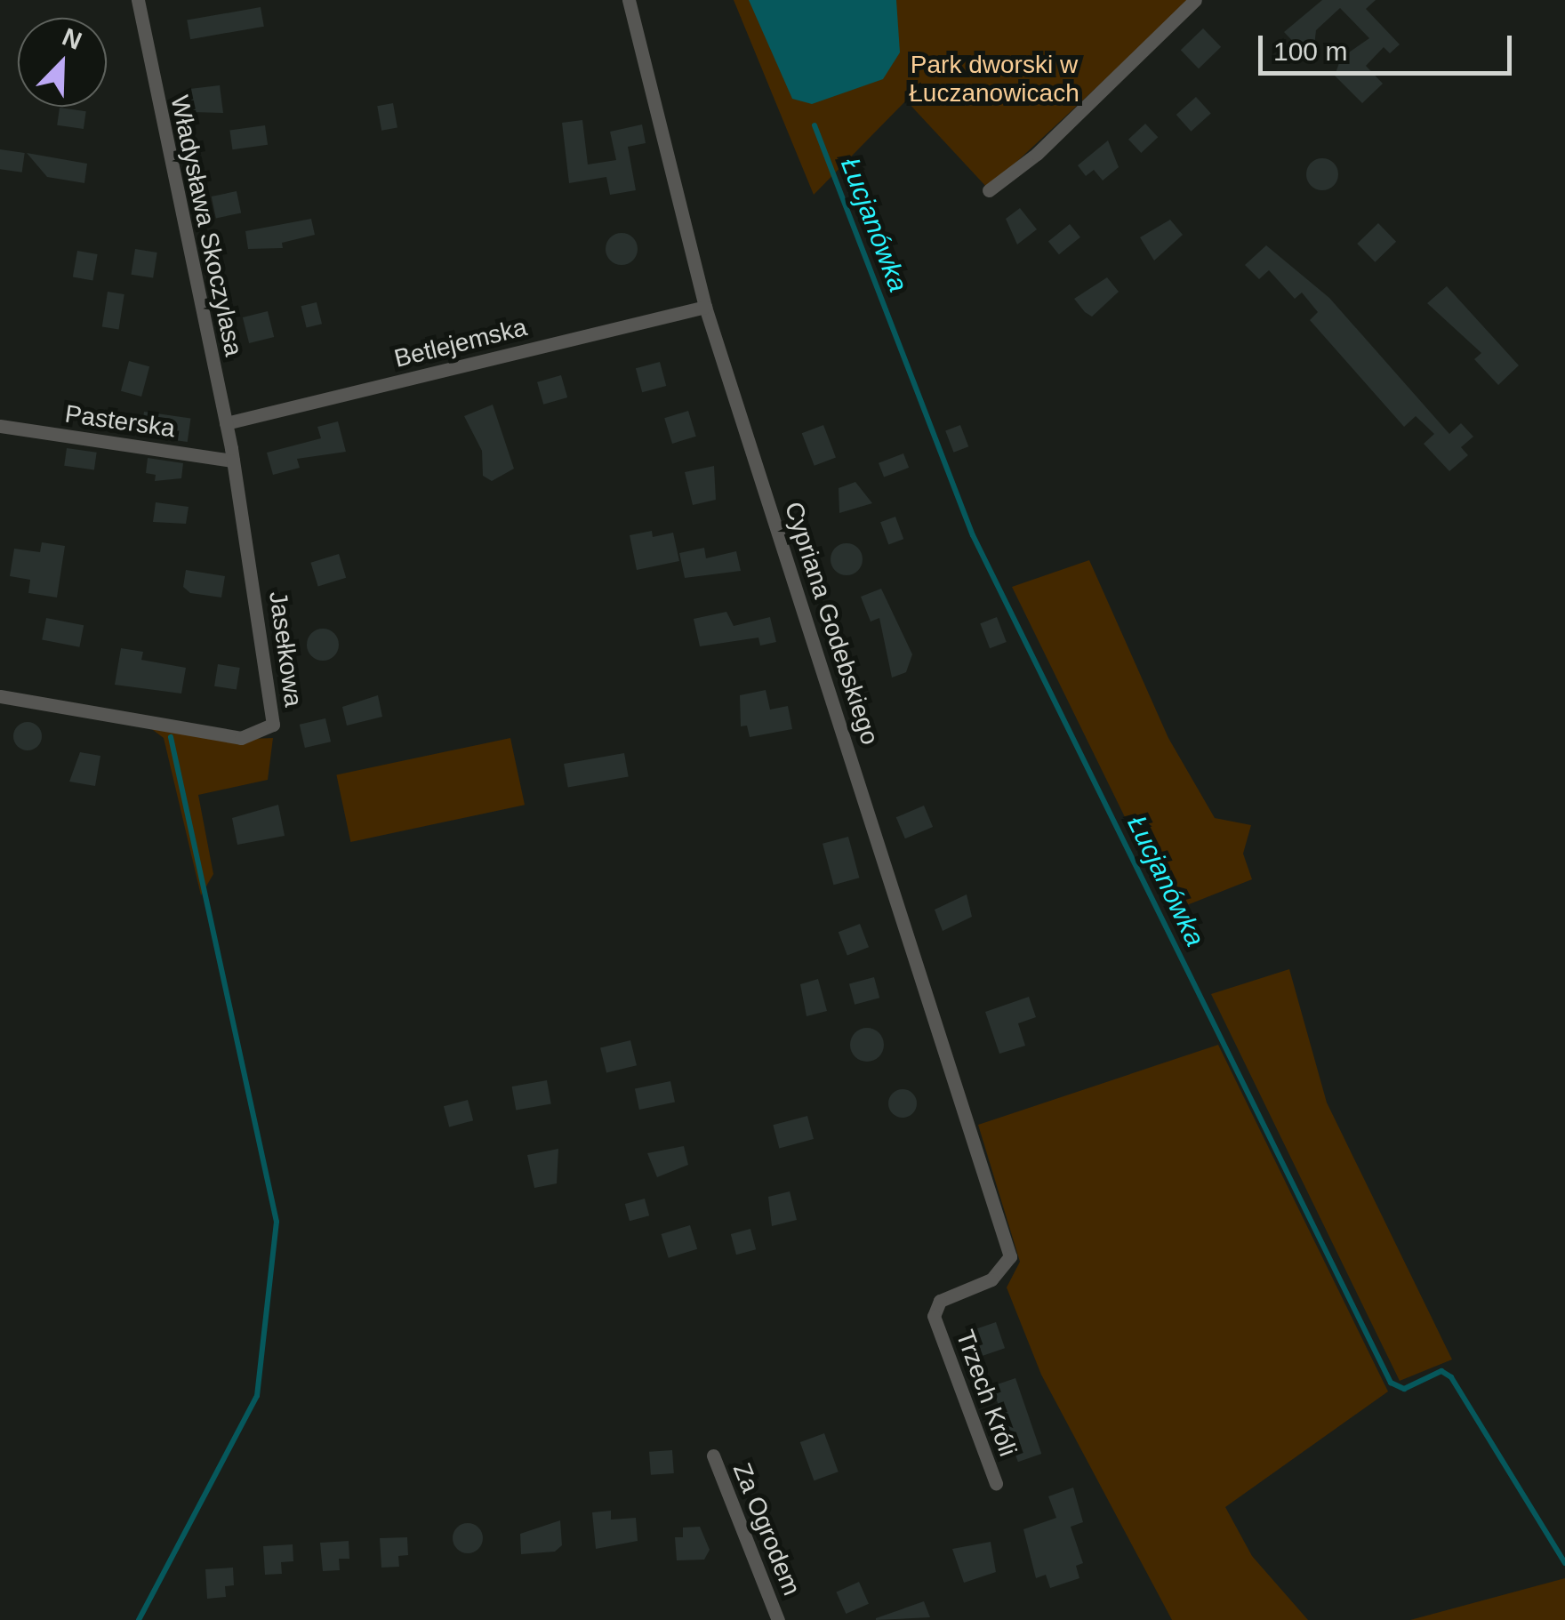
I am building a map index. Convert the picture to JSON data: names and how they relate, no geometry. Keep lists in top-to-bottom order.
{
  "streets": {
    "street": [
      "Władysława Skoczylasa",
      "Betlejemska",
      "Pasterska",
      "Cypriana Godebskiego",
      "Jasełkowa",
      "Trzech Króli",
      "Za Ogrodem"
    ]
  },
  "crossings": [
    ["Władysława Skoczylasa", "Betlejemska"],
    ["Władysława Skoczylasa", "Pasterska"],
    ["Władysława Skoczylasa", "Jasełkowa"],
    ["Betlejemska", "Cypriana Godebskiego"],
    ["Pasterska", "Jasełkowa"],
    ["Cypriana Godebskiego", "Trzech Króli"]
  ],
  "water": ["Łucjanówka"],
  "parks": ["Park dworski w Łuczanowicach"],
  "scale_bar": "100 m",
  "north": "top right"
}
